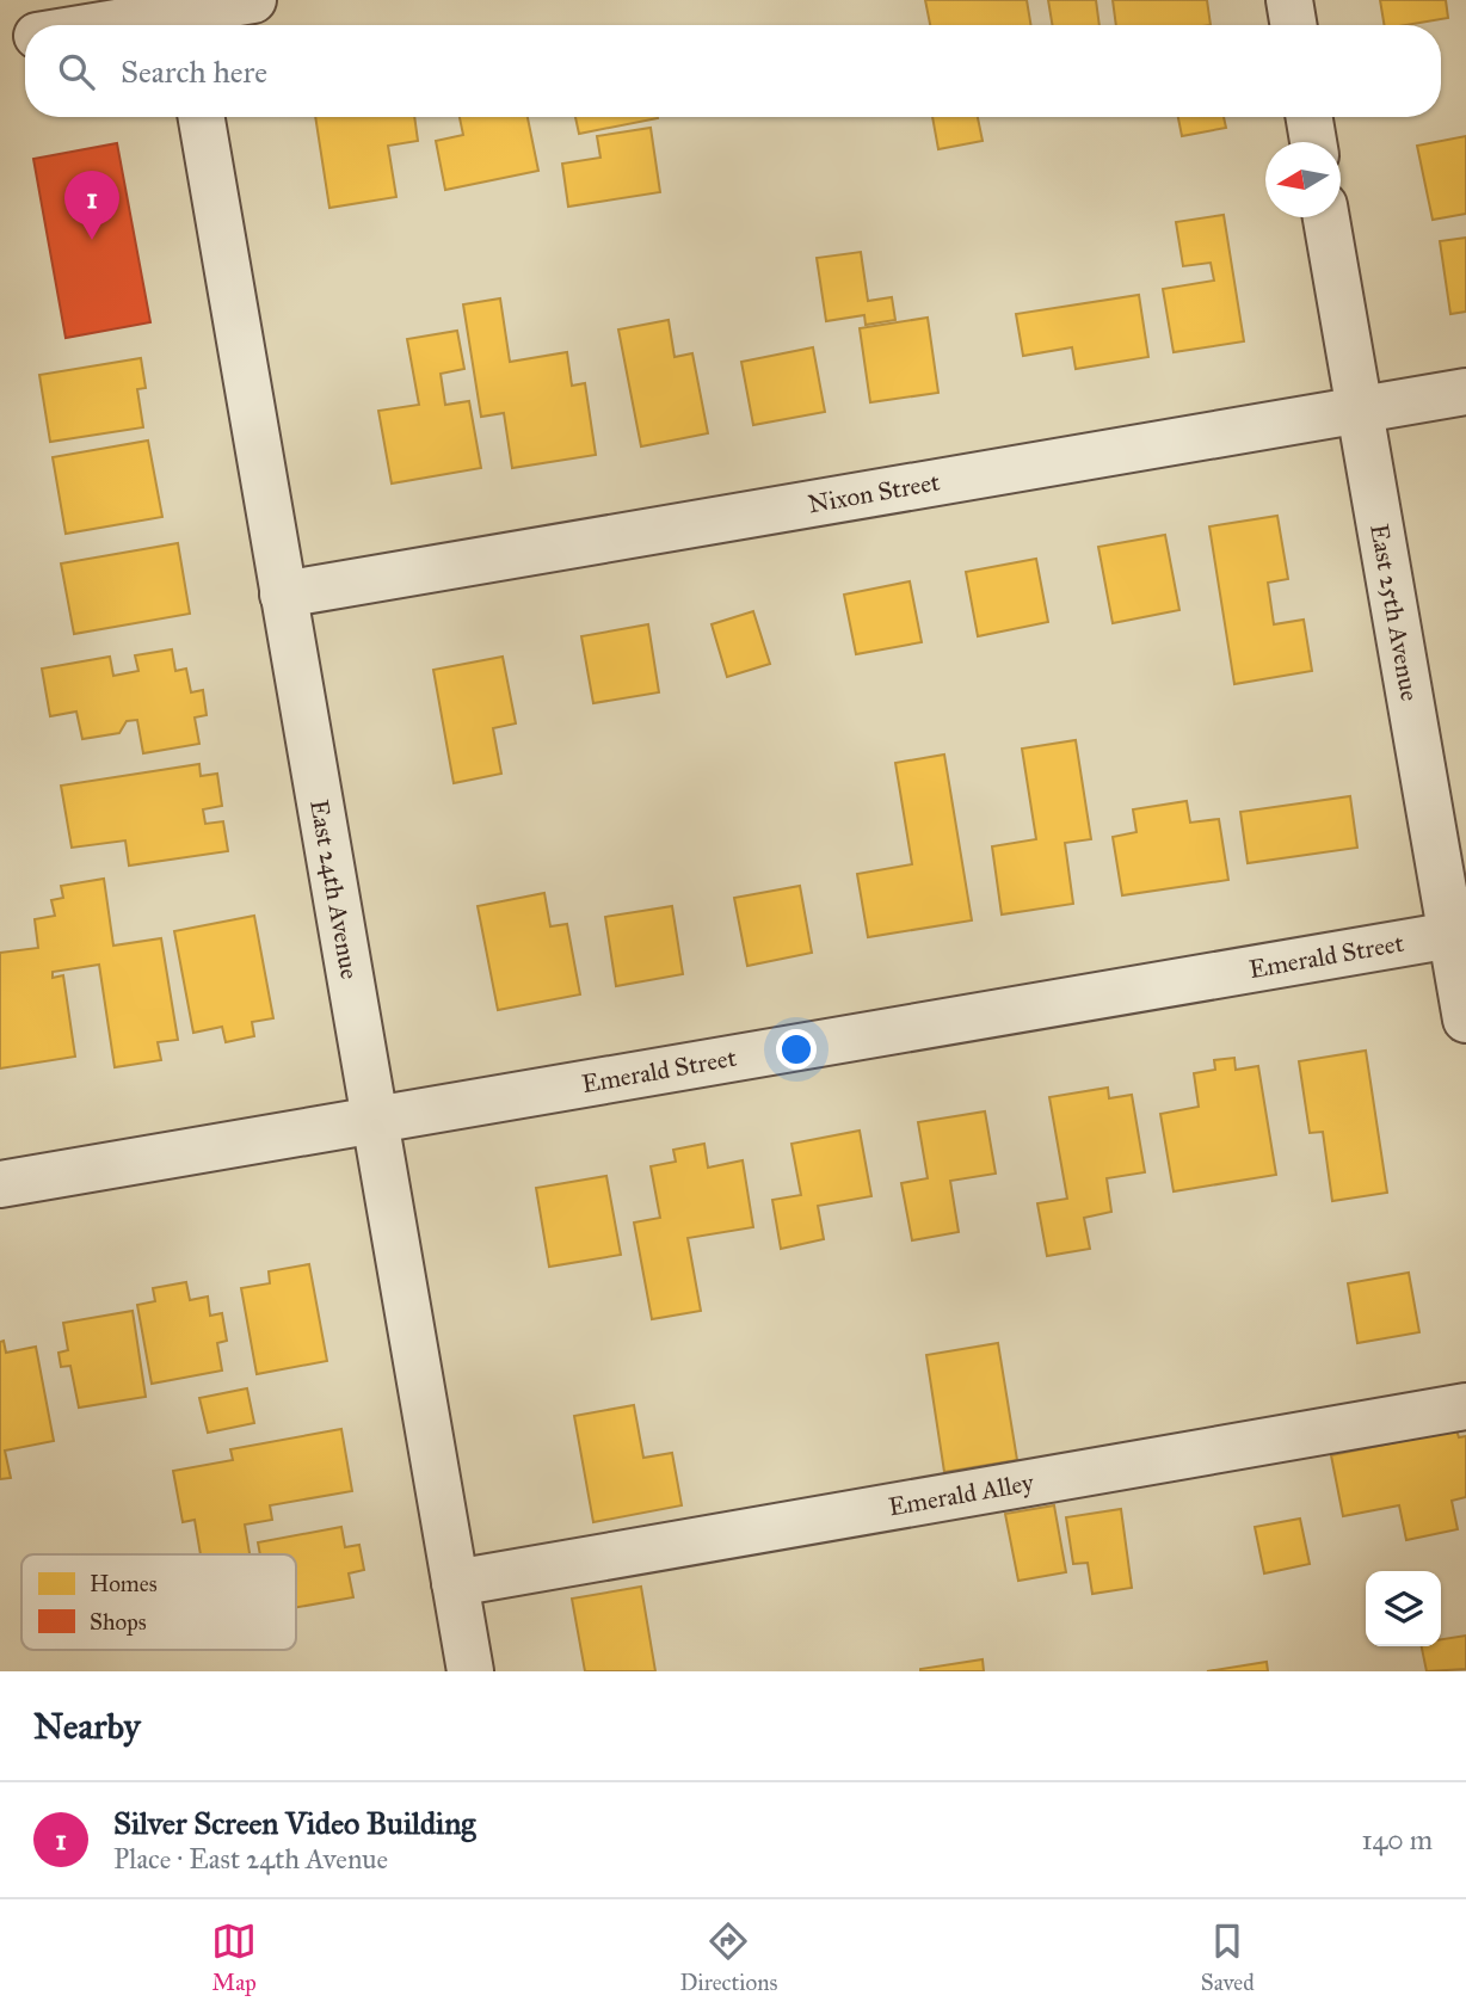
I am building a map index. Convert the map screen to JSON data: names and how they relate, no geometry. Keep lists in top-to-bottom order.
{
  "streets": {
    "street": [
      "Nixon Street",
      "East 25th Avenue",
      "East 24th Avenue",
      "Emerald Street",
      "Emerald Alley"
    ]
  },
  "crossings": [
    ["Nixon Street", "East 25th Avenue"],
    ["Nixon Street", "East 24th Avenue"],
    ["East 25th Avenue", "Emerald Street"],
    ["East 24th Avenue", "Emerald Street"],
    ["East 24th Avenue", "Emerald Alley"]
  ],
  "legend": ["Homes", "Shops"],
  "north": "left",
  "page": {
    "search": "Search here",
    "pins": "1",
    "heading": "Nearby",
    "list": [
      {
        "mark": "1",
        "name": "Silver Screen Video Building",
        "note": "Place · East 24th Avenue",
        "value": "140 m"
      }
    ],
    "nav": ["Map", "Directions", "Saved"]
  }
}
